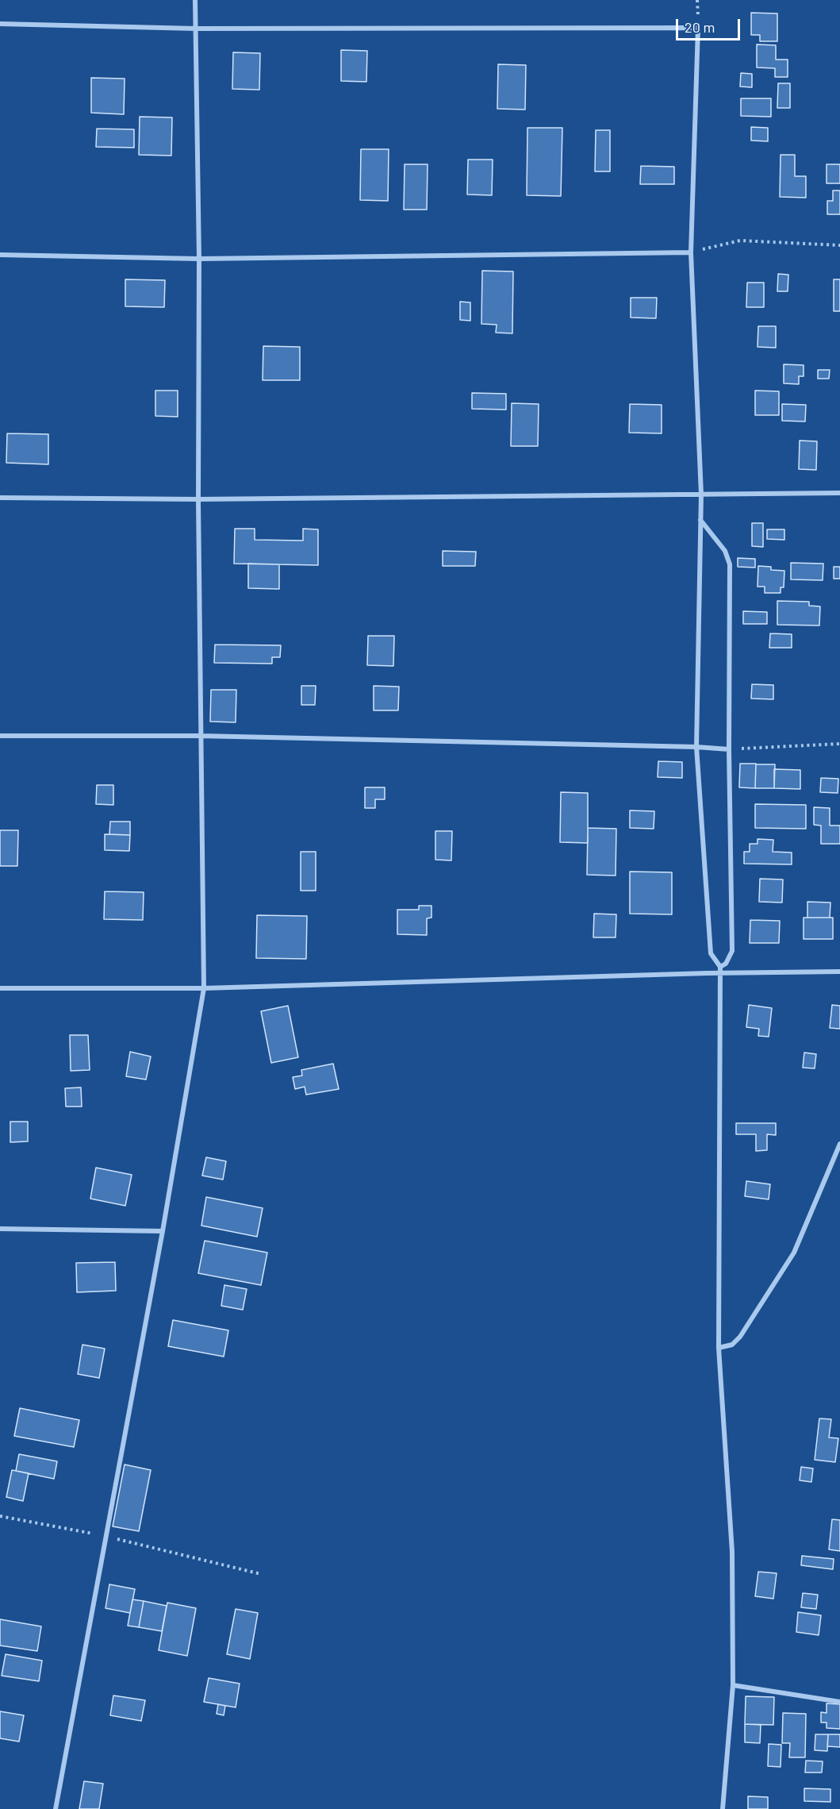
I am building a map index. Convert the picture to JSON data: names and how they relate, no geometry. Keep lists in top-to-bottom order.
{
  "scale_bar": "20 m"
}
